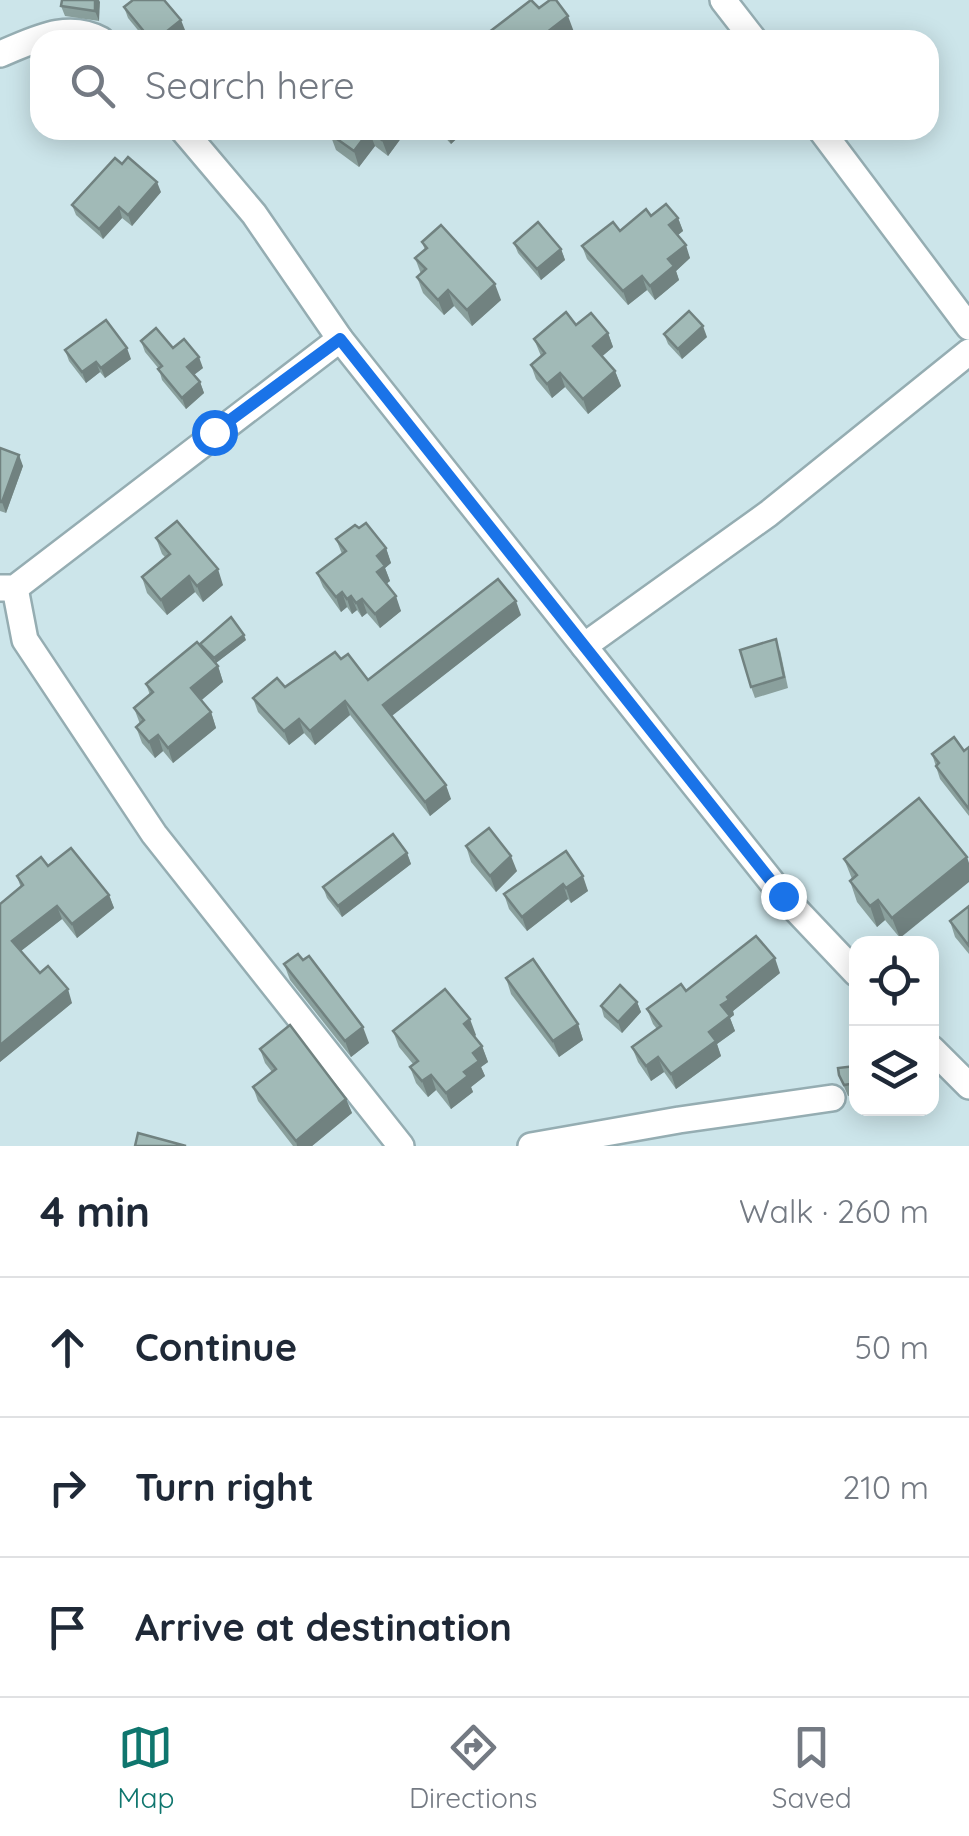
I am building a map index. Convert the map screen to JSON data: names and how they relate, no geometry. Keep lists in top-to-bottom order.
{
  "page": {
    "search": "Search here",
    "heading": ["4 min", "Walk · 260 m"],
    "list": [
      ["Continue", "50 m"],
      ["Turn right", "210 m"],
      "Arrive at destination"
    ],
    "nav": ["Map", "Directions", "Saved"]
  }
}
